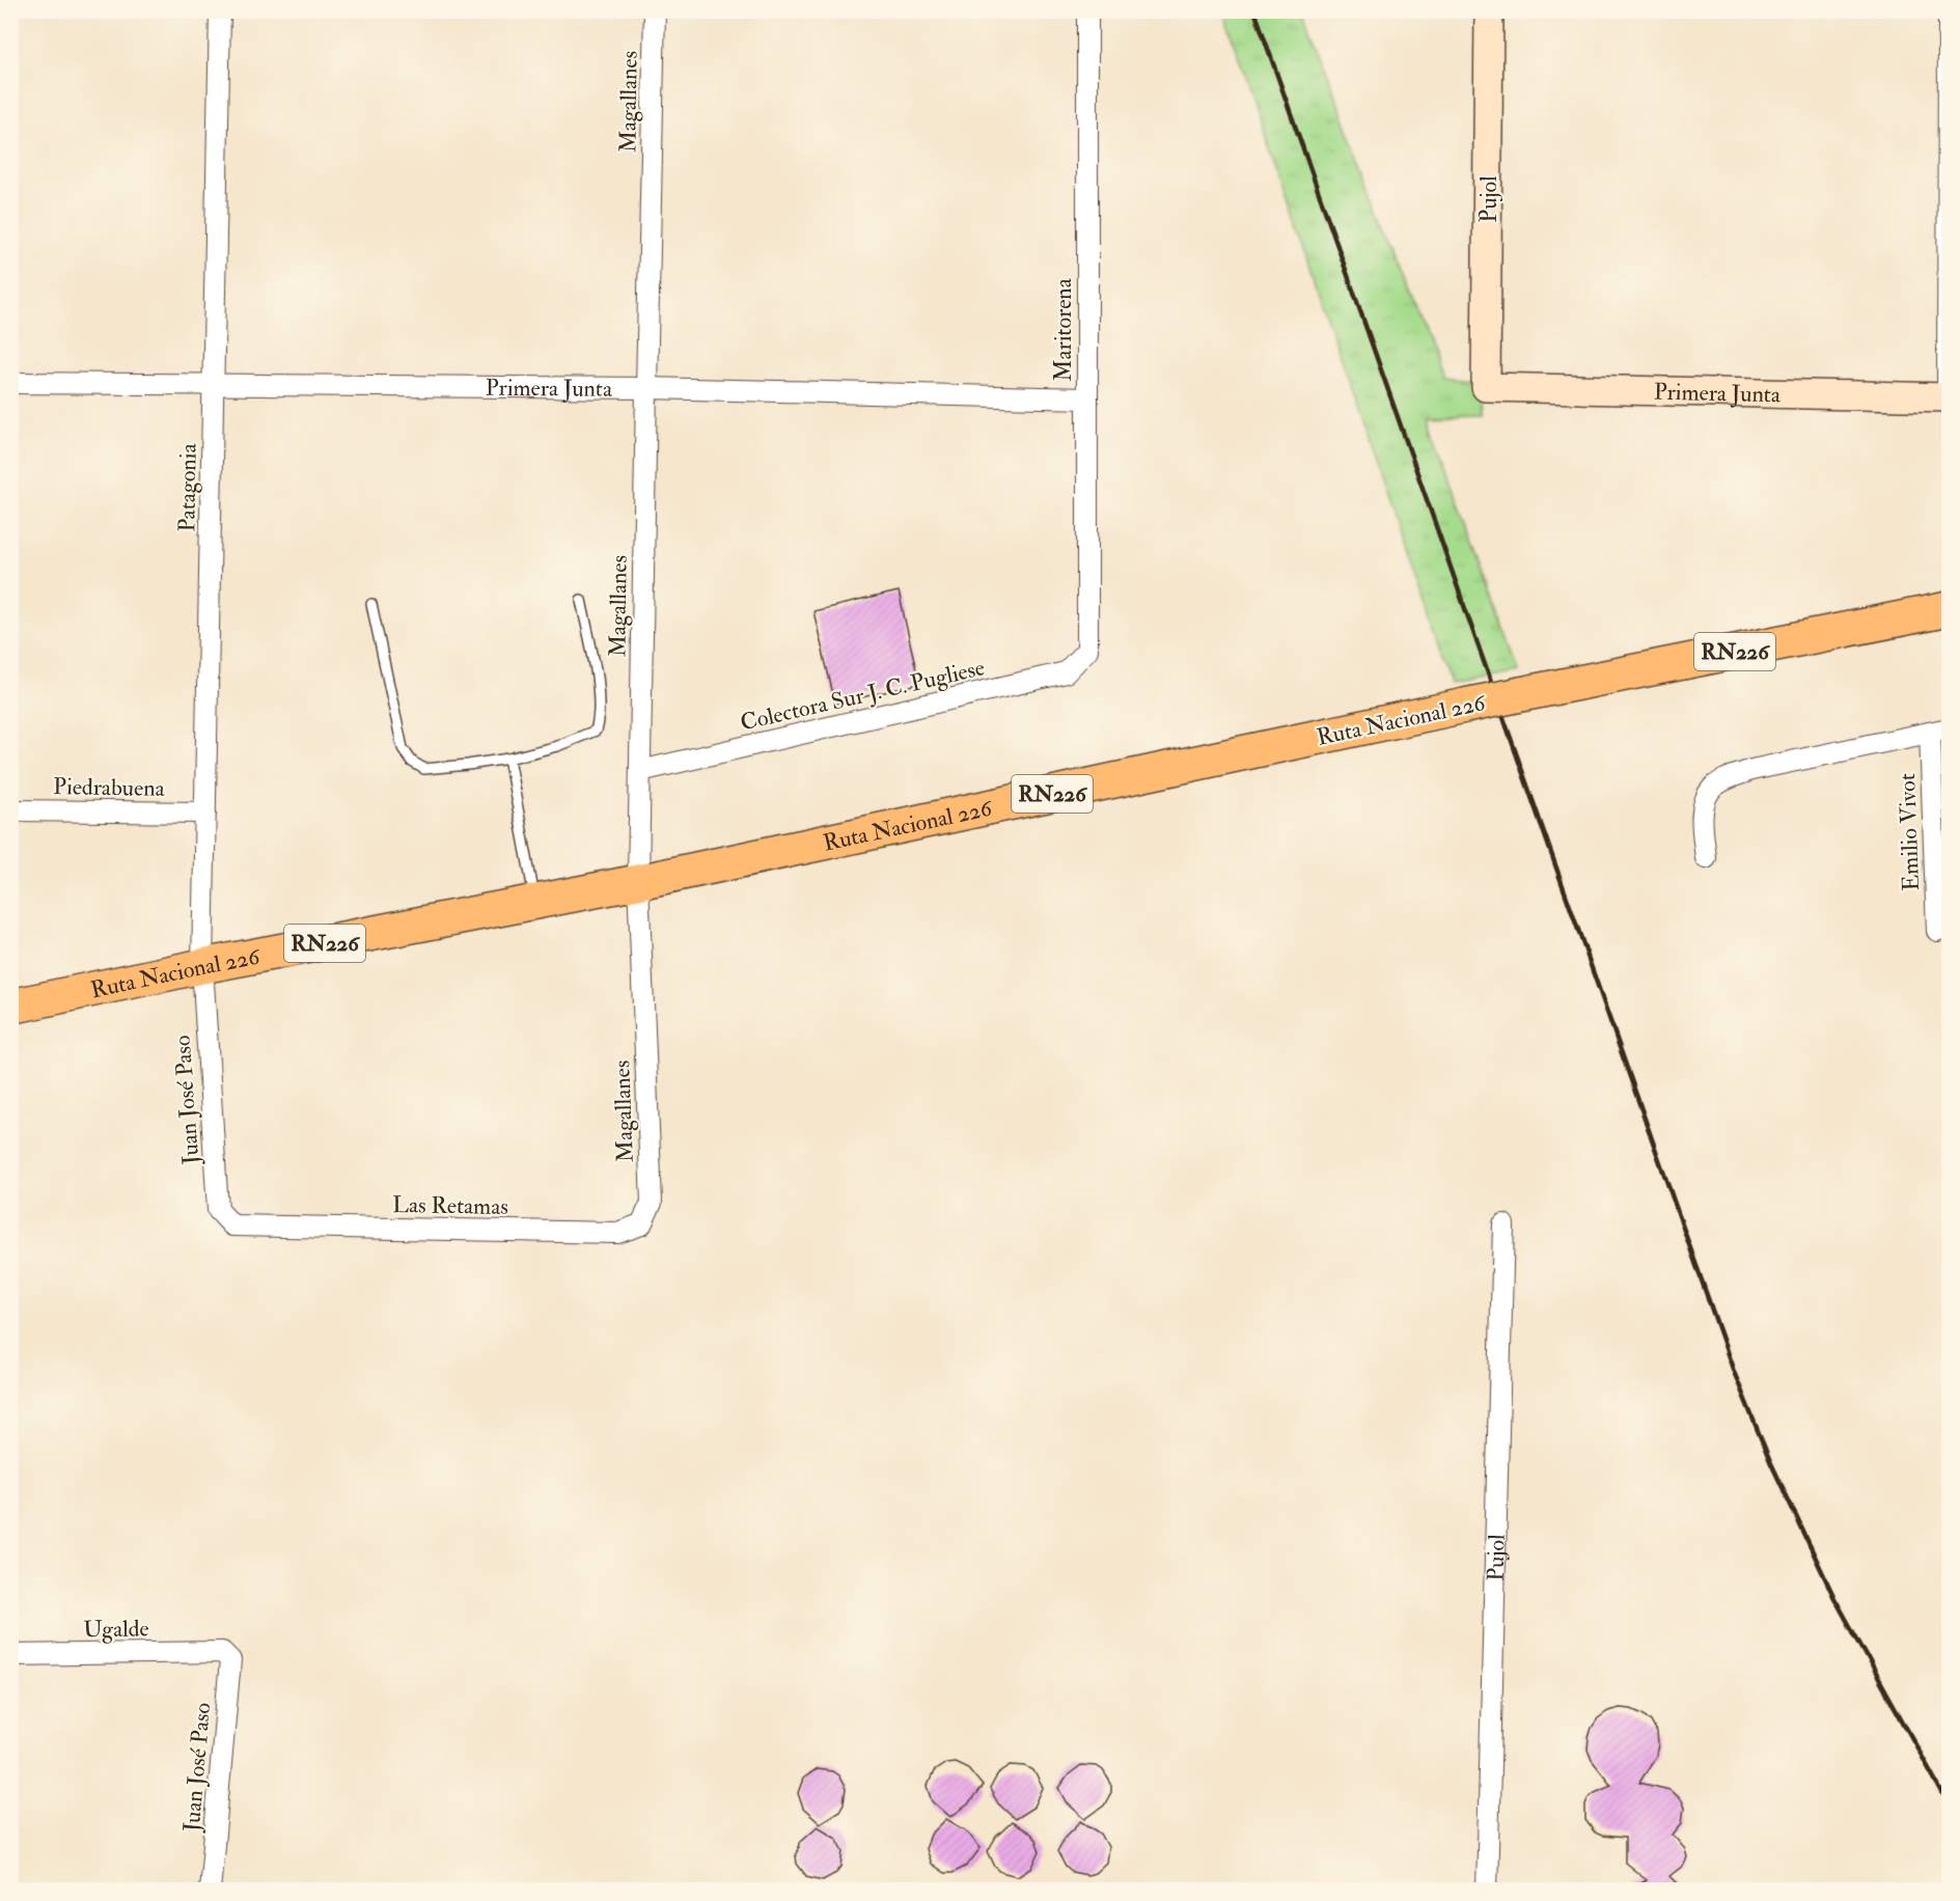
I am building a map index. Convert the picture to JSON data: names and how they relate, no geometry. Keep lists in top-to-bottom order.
{
  "streets": {
    "highway": ["RN226", "Ruta Nacional 226"],
    "main road": ["Pujol", "Primera Junta"],
    "street": [
      "Magallanes",
      "Maritorena",
      "Patagonia",
      "Colectora Sur J. C. Pugliese",
      "Piedrabuena",
      "Emilio Vivot",
      "Juan José Paso",
      "Las Retamas",
      "Ugalde"
    ]
  },
  "crossings": [
    ["Magallanes", "Primera Junta"],
    ["Magallanes", "Colectora Sur J. C. Pugliese"],
    ["Magallanes", "Ruta Nacional 226"],
    ["Magallanes", "Las Retamas"],
    ["Pujol", "Primera Junta"],
    ["Maritorena", "Primera Junta"],
    ["Maritorena", "Colectora Sur J. C. Pugliese"],
    ["Primera Junta", "Patagonia"],
    ["Patagonia", "Ruta Nacional 226"],
    ["Patagonia", "Piedrabuena"],
    ["Patagonia", "Juan José Paso"],
    ["Ruta Nacional 226", "Juan José Paso"],
    ["Juan José Paso", "Las Retamas"],
    ["Juan José Paso", "Ugalde"]
  ]
}
